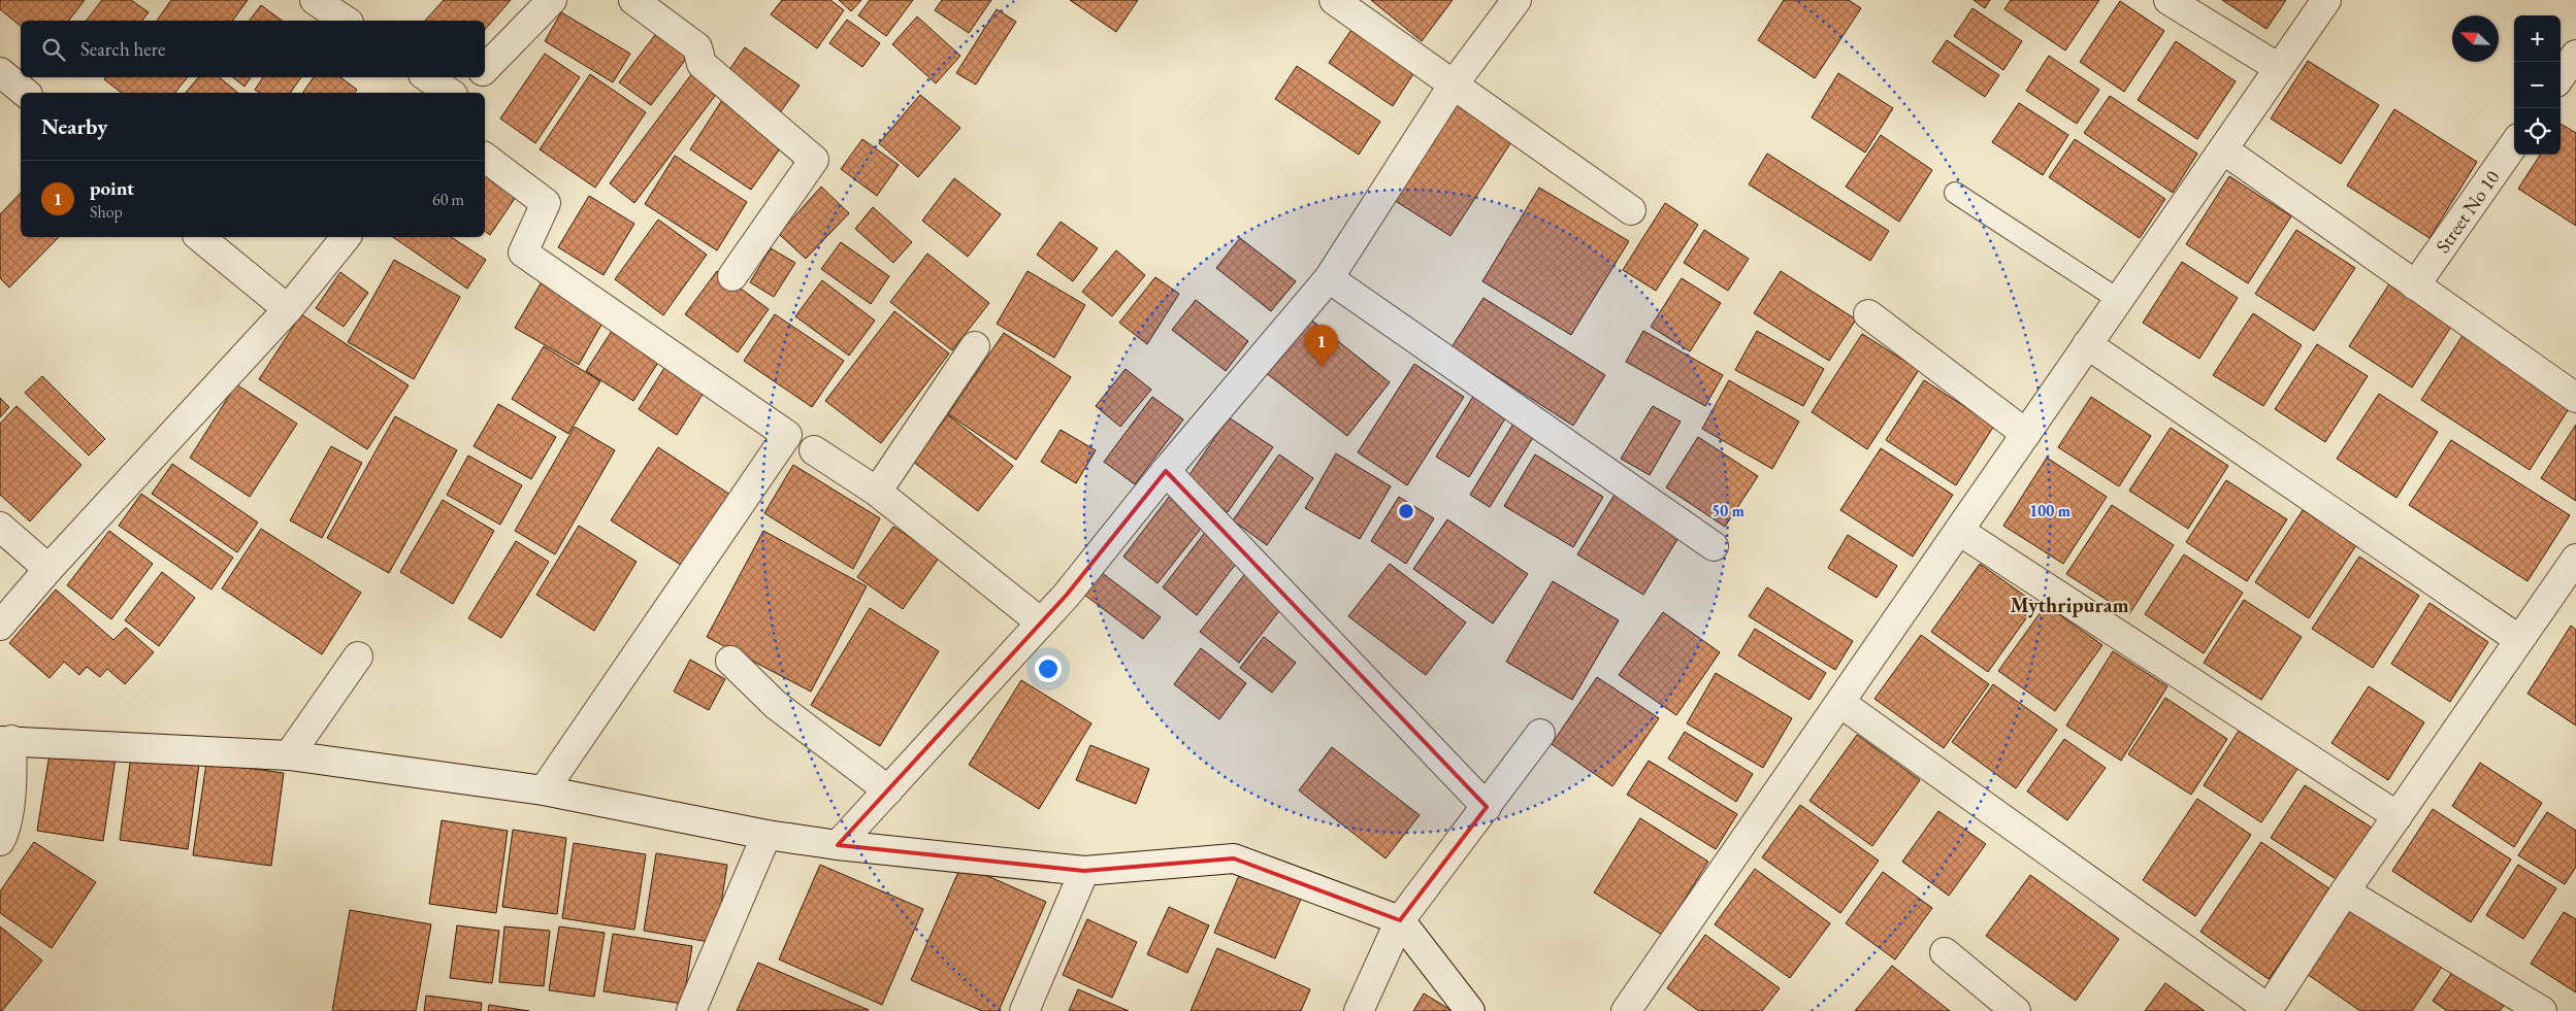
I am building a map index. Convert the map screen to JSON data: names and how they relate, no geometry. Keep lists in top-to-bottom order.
{
  "streets": {
    "street": ["Street No 10"]
  },
  "districts": ["Mythripuram"],
  "north": "top left",
  "page": {
    "map_buttons": ["+", "−"],
    "search": "Search here",
    "heading": "Nearby",
    "list": [
      {
        "mark": "1",
        "name": "point",
        "note": "Shop",
        "value": "60 m"
      }
    ],
    "pins": "1"
  },
  "rings": ["50 m", "100 m"]
}
